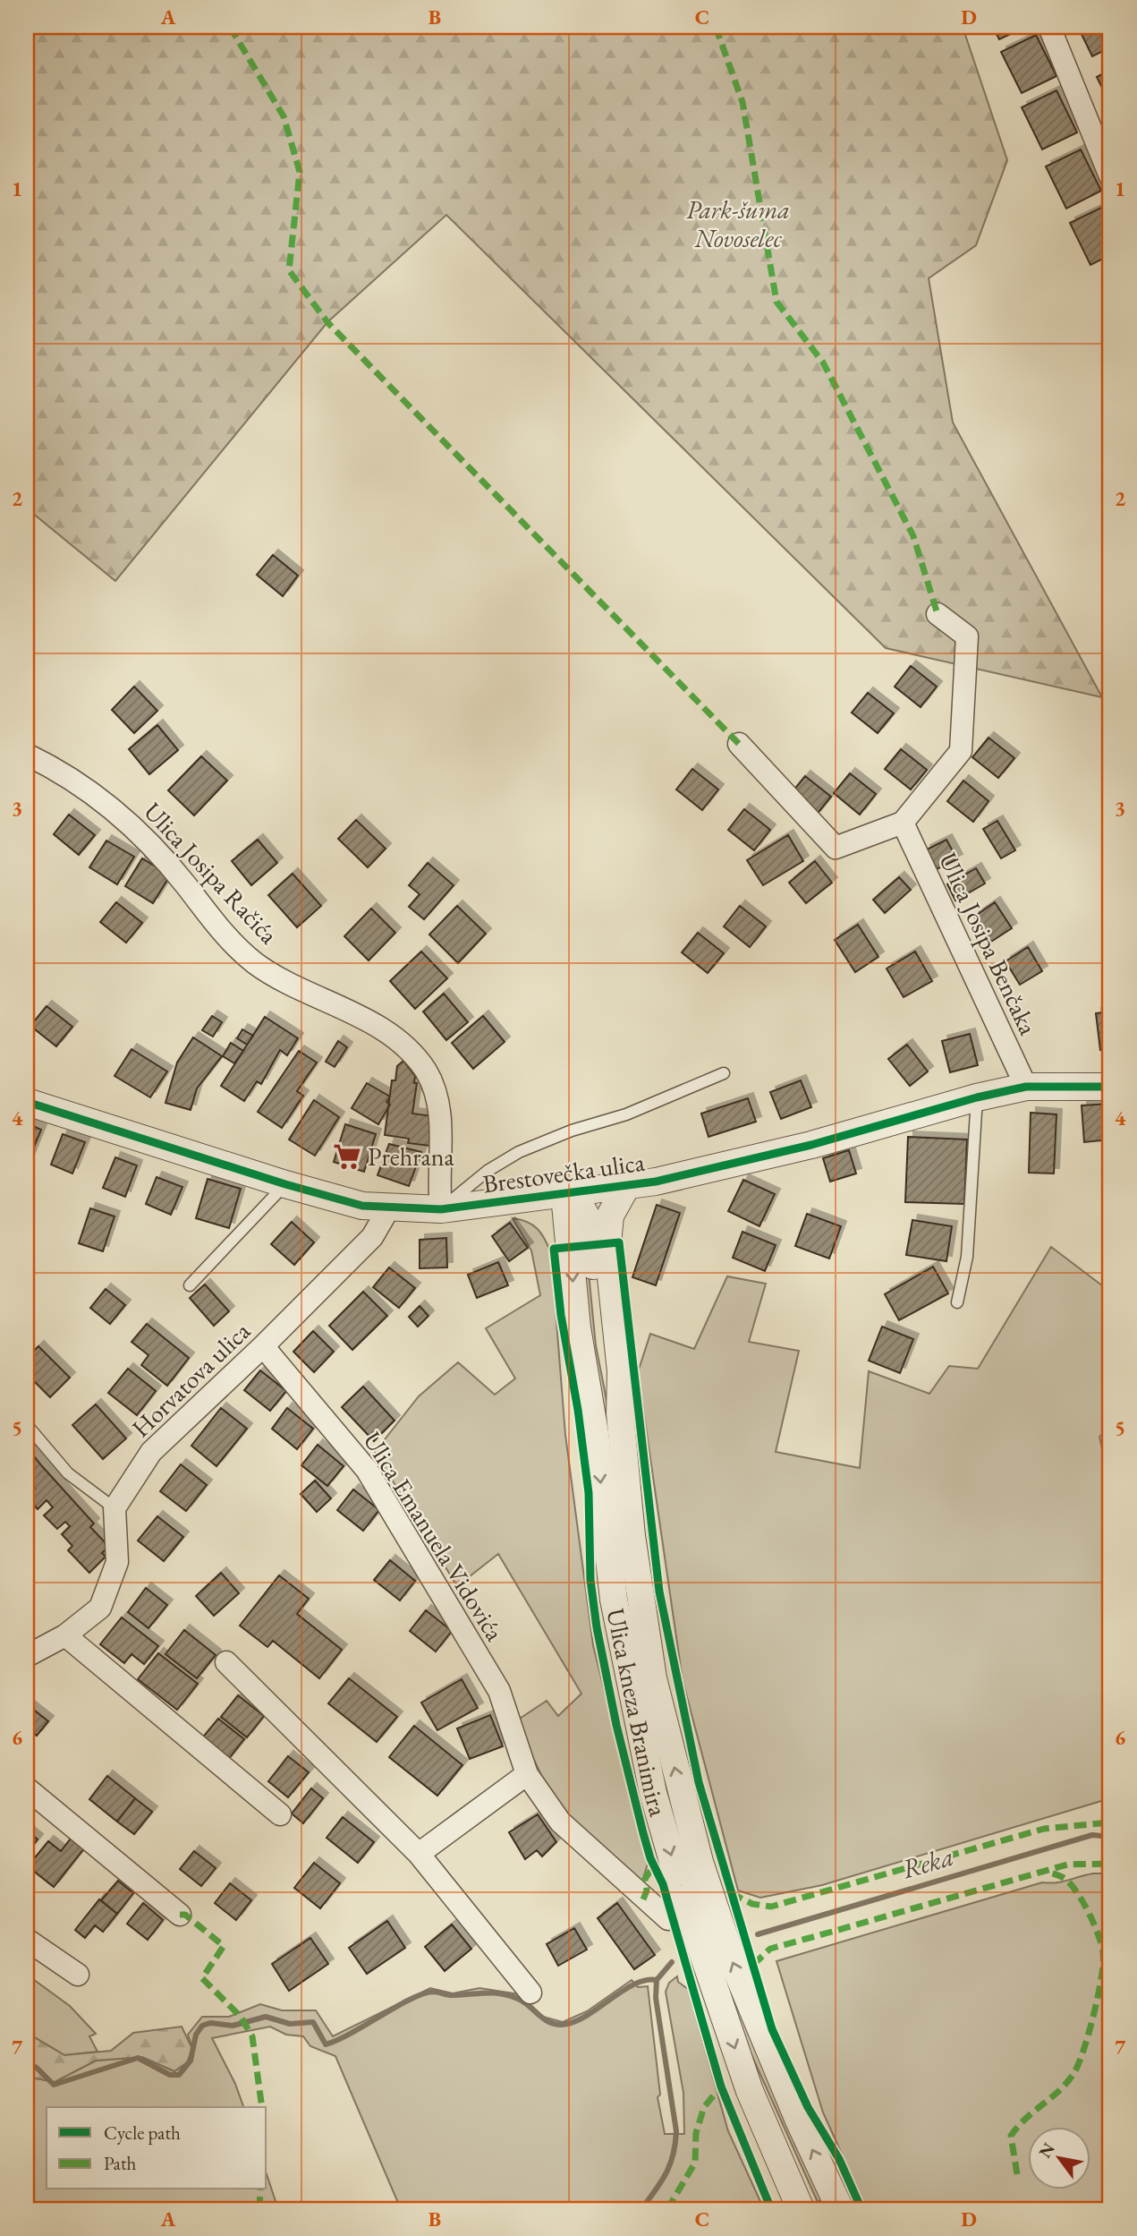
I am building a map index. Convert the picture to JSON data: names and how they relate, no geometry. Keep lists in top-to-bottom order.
{
  "streets": {
    "street": [
      "Ulica Josipa Račića",
      "Ulica Josipa Benčaka",
      "Brestovečka ulica",
      "Horvatova ulica",
      "Ulica Emanuela Vidovića",
      "Ulica kneza Branimira"
    ]
  },
  "crossings": [
    ["Ulica Josipa Račića", "Brestovečka ulica"],
    ["Ulica Josipa Benčaka", "Brestovečka ulica"],
    ["Brestovečka ulica", "Horvatova ulica"],
    ["Brestovečka ulica", "Ulica kneza Branimira"],
    ["Horvatova ulica", "Ulica Emanuela Vidovića"]
  ],
  "water": ["Reka"],
  "parks": ["Park-šuma Novoselec"],
  "places": {
    "supermarket": ["Prehrana"]
  },
  "legend": ["Cycle path", "Path"],
  "north": "top left",
  "grid": {
    "columns": [
      "A",
      "B",
      "C",
      "D"
    ],
    "rows": [
      "1",
      "2",
      "3",
      "4",
      "5",
      "6",
      "7"
    ]
  }
}
